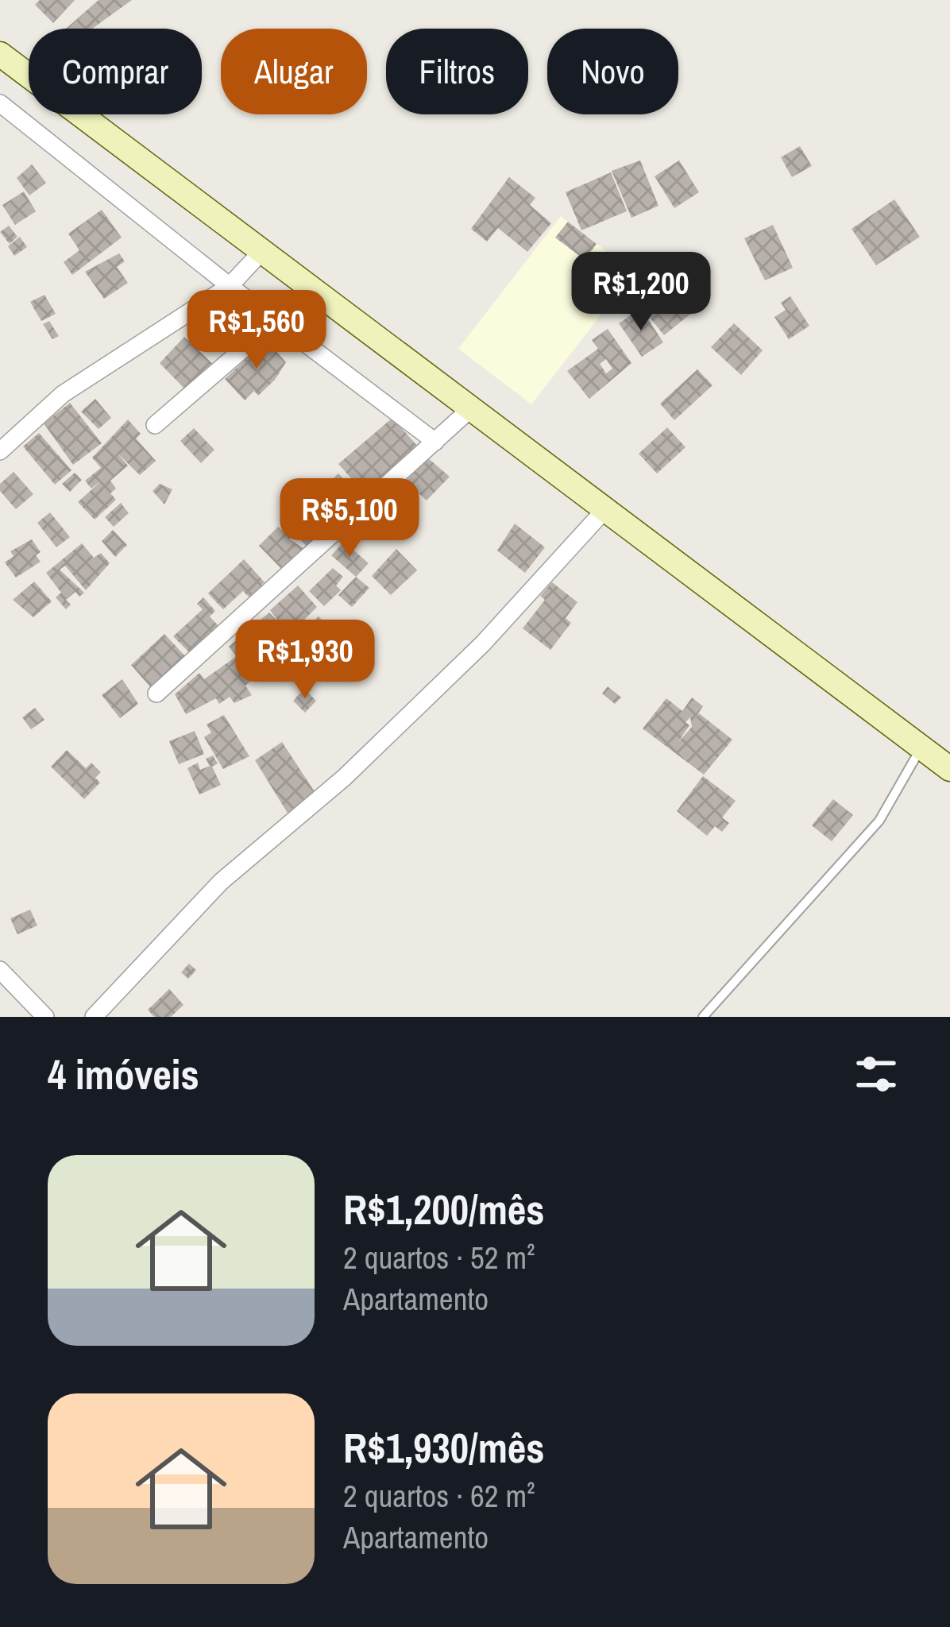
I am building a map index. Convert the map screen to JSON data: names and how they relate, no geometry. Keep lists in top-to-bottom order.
{
  "page": {
    "chip": [
      "Comprar",
      "Alugar",
      "Filtros",
      "Novo"
    ],
    "price": [
      "R$1,200",
      "R$1,560",
      "R$5,100",
      "R$1,930"
    ],
    "heading": "4 imóveis",
    "list": [
      {
        "name": "R$1,200/mês",
        "note": "2 quartos · 52 m² · Apartamento"
      },
      {
        "name": "R$1,930/mês",
        "note": "2 quartos · 62 m² · Apartamento"
      }
    ]
  }
}
